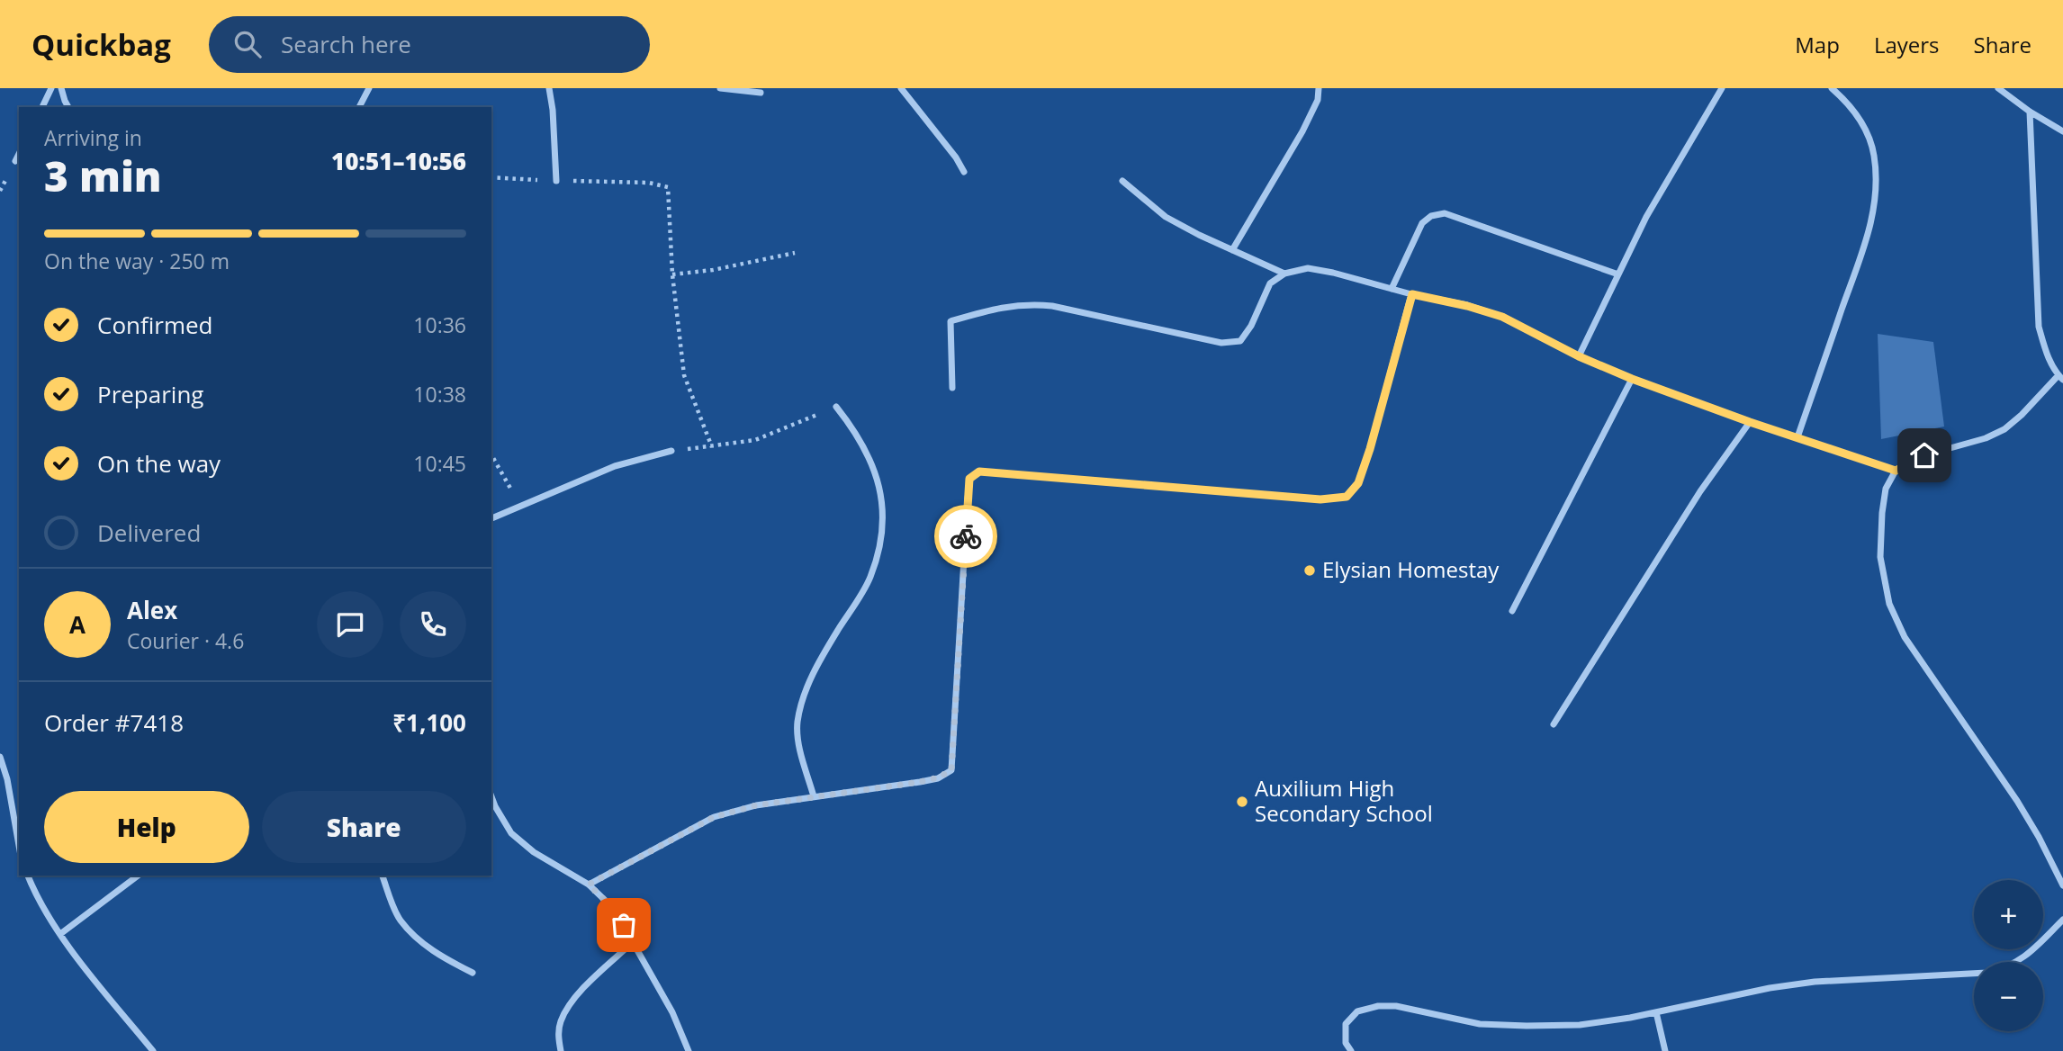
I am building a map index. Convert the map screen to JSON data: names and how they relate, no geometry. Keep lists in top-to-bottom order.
{
  "places": ["Elysian Homestay", "Auxilium High Secondary School"],
  "page": {
    "header": "Quickbag",
    "search": "Search here",
    "nav": ["Map", "Layers", "Share"],
    "heading": ["3 min", "Arriving in", "10:51–10:56"],
    "panel": [
      "Alex",
      "Courier · 4.6",
      "Order #7418",
      "₹1,100"
    ],
    "bar": "On the way · 250 m",
    "list": [
      ["Confirmed", "10:36"],
      ["Preparing", "10:38"],
      ["On the way", "10:45"],
      "Delivered"
    ],
    "round": "A",
    "buttons": ["Help", "Share"],
    "map_buttons": ["+", "−"]
  }
}
